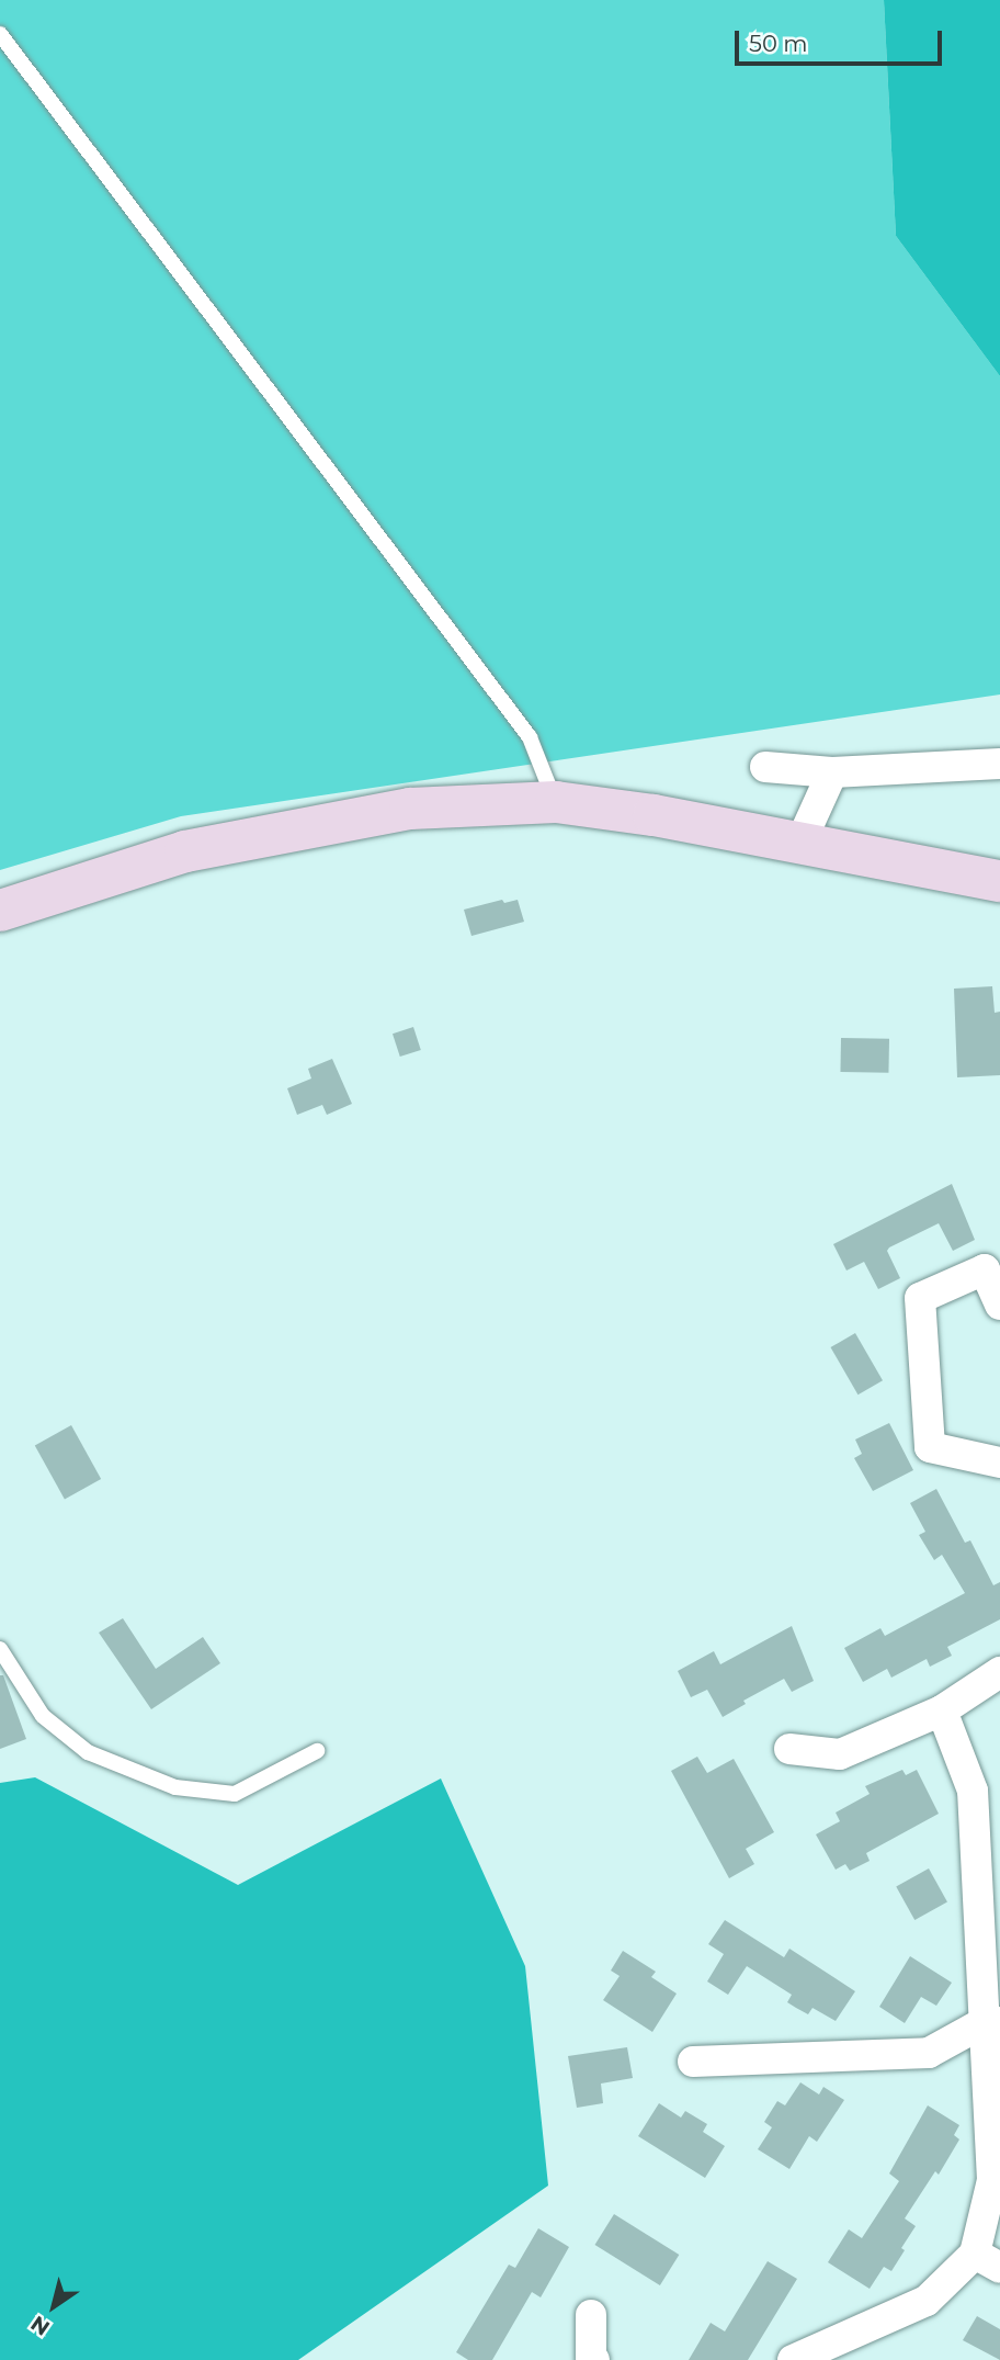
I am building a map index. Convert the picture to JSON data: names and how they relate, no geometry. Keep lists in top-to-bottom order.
{
  "scale_bar": "50 m",
  "north": "bottom left"
}
